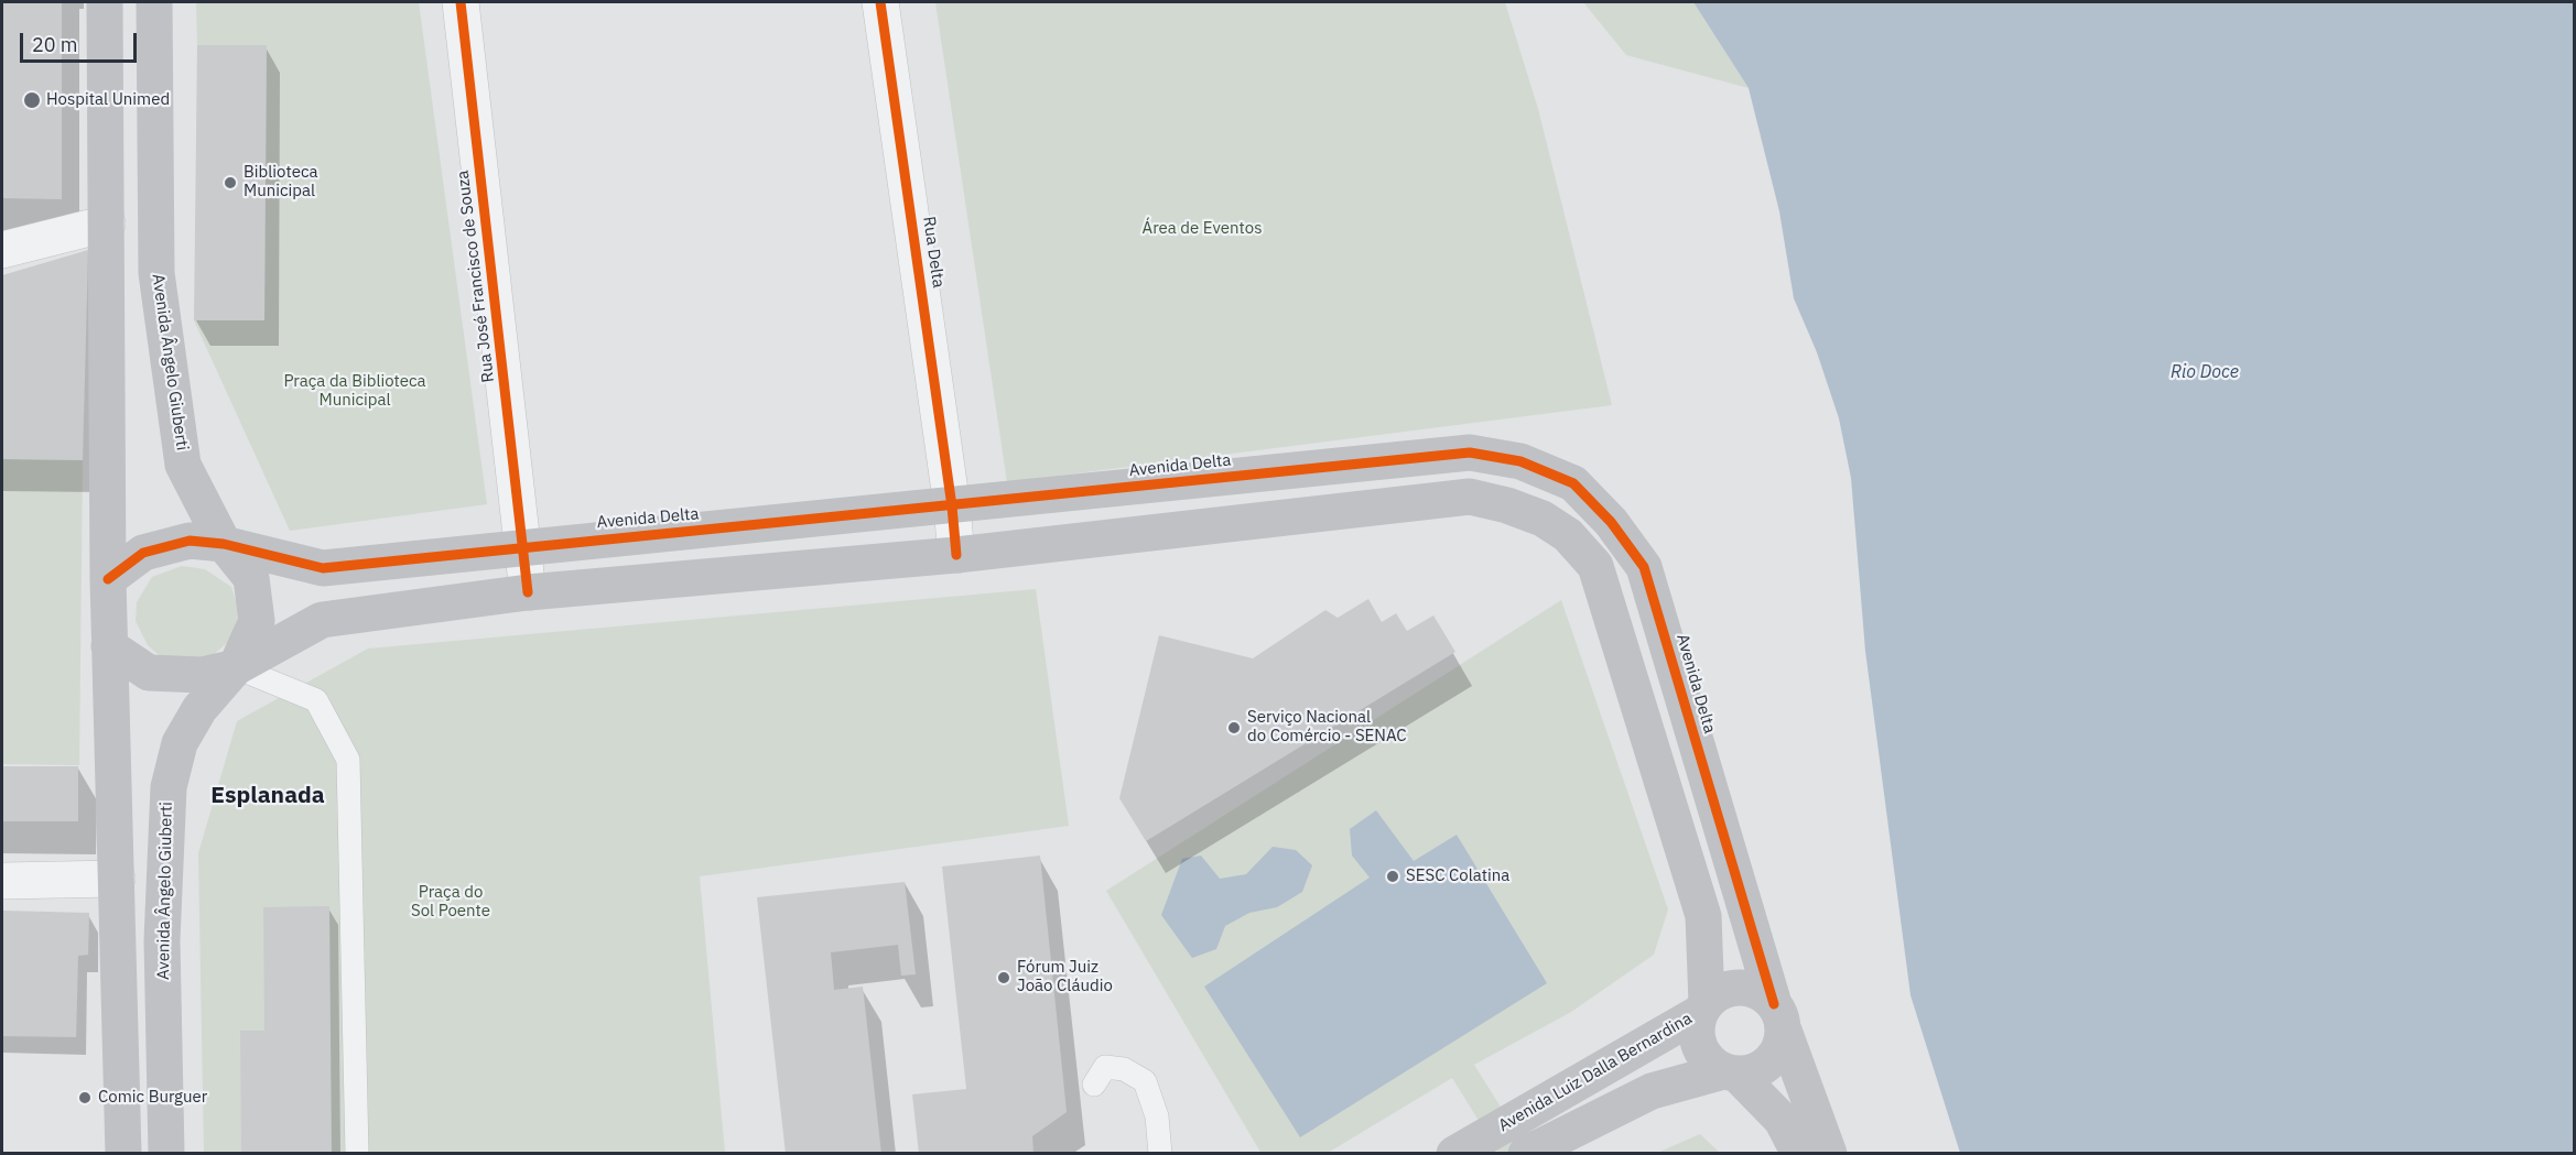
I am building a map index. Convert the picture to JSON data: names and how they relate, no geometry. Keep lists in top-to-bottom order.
{
  "streets": {
    "street": [
      "Rua Delta",
      "Rua José Francisco de Souza",
      "Avenida Ângelo Giuberti",
      "Avenida Delta",
      "Avenida Luiz Dalla Bernardina"
    ]
  },
  "crossings": [
    ["Rua Delta", "Avenida Delta"],
    ["Rua José Francisco de Souza", "Avenida Delta"],
    ["Avenida Ângelo Giuberti", "Avenida Delta"],
    ["Avenida Delta", "Avenida Luiz Dalla Bernardina"]
  ],
  "districts": ["Esplanada"],
  "water": ["Rio Doce"],
  "parks": ["Área de Eventos", "Praça da Biblioteca Municipal", "Praça do Sol Poente"],
  "places": [
    "Hospital Unimed",
    "Biblioteca Municipal",
    "Serviço Nacional do Comércio - SENAC",
    "SESC Colatina",
    "Fórum Juiz João Cláudio",
    "Comic Burguer"
  ],
  "scale_bar": "20 m"
}
